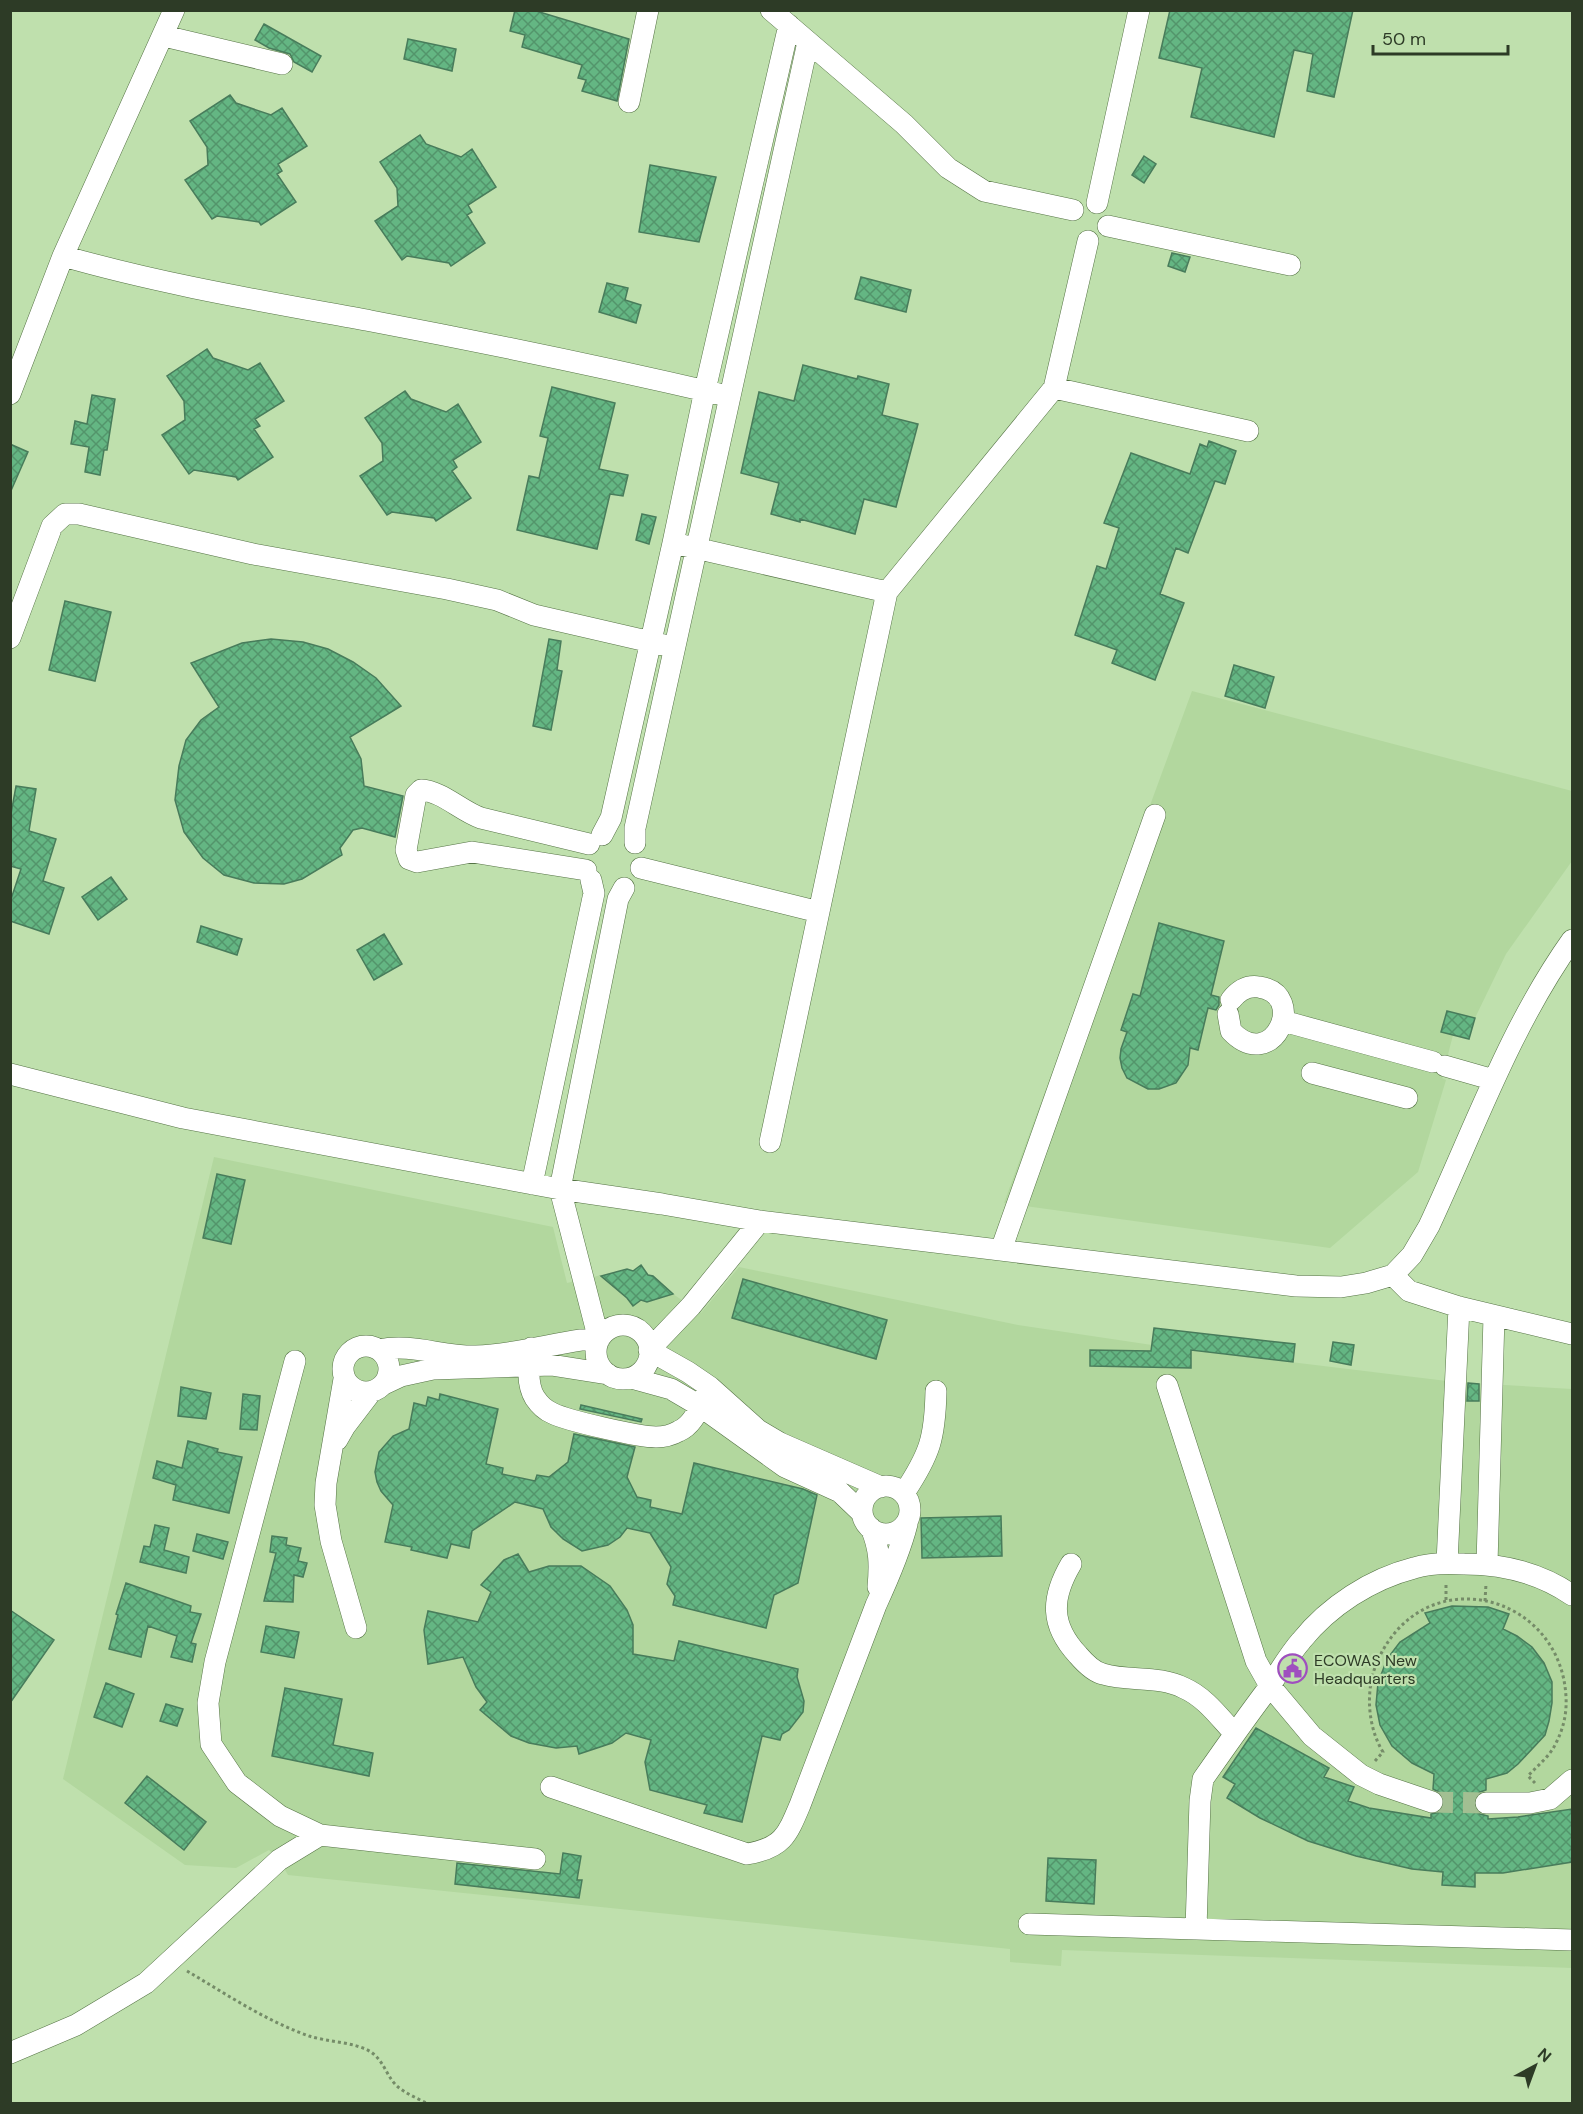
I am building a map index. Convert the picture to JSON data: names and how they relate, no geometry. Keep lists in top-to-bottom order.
{
  "places": {
    "public building": ["ECOWAS New Headquarters"]
  },
  "scale_bar": "50 m",
  "north": "top right"
}
